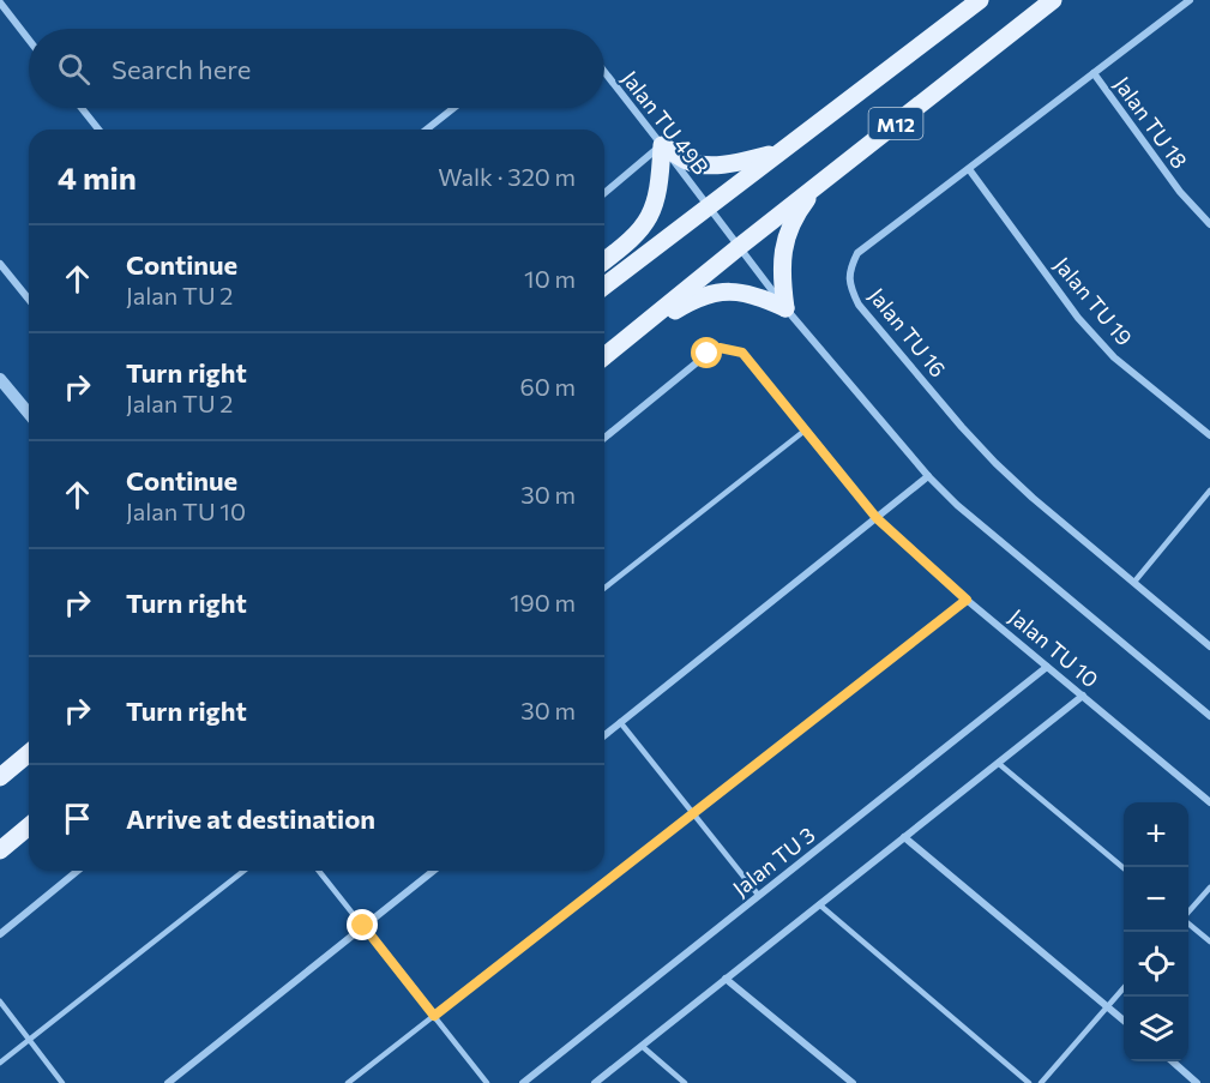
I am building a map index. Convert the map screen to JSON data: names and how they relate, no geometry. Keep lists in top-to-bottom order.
{
  "streets": {
    "main road": ["M12"],
    "street": [
      "Jalan TU 49B",
      "Jalan TU 18",
      "Jalan TU 19",
      "Jalan TU 16",
      "Jalan TU 10",
      "Jalan TU 3"
    ]
  },
  "crossings": [
    ["Jalan TU 49B", "M12"],
    ["Jalan TU 18", "Jalan TU 16"],
    ["Jalan TU 19", "Jalan TU 16"],
    ["Jalan TU 10", "Jalan TU 3"]
  ],
  "page": {
    "search": "Search here",
    "heading": ["4 min", "Walk · 320 m"],
    "list": [
      ["Continue", "Jalan TU 2", "10 m"],
      ["Turn right", "Jalan TU 2", "60 m"],
      ["Continue", "Jalan TU 10", "30 m"],
      ["Turn right", "190 m"],
      ["Turn right", "30 m"],
      "Arrive at destination"
    ],
    "map_buttons": ["+", "−"]
  }
}
